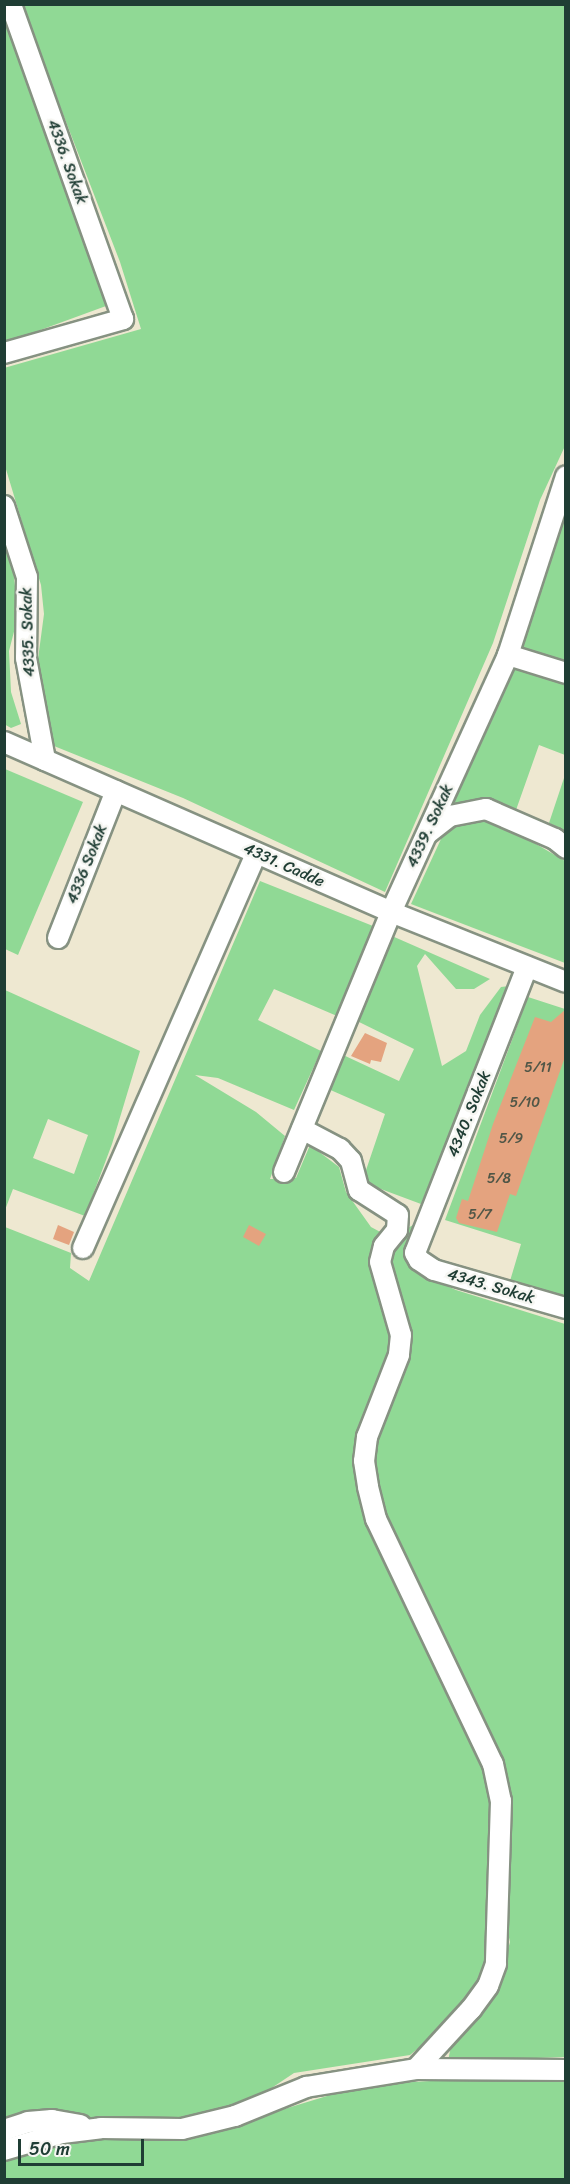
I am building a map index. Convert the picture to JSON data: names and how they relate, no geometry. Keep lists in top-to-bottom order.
{
  "streets": {
    "street": [
      "4336. Sokak",
      "4335. Sokak",
      "4339. Sokak",
      "4336 Sokak",
      "4331. Cadde",
      "4340. Sokak",
      "4343. Sokak"
    ]
  },
  "crossings": [
    ["4335. Sokak", "4331. Cadde"],
    ["4339. Sokak", "4331. Cadde"],
    ["4336 Sokak", "4331. Cadde"],
    ["4331. Cadde", "4340. Sokak"],
    ["4340. Sokak", "4343. Sokak"]
  ],
  "house_numbers": [
    "5/11",
    "5/10",
    "5/9",
    "5/8",
    "5/7"
  ],
  "scale_bar": "50 m"
}
